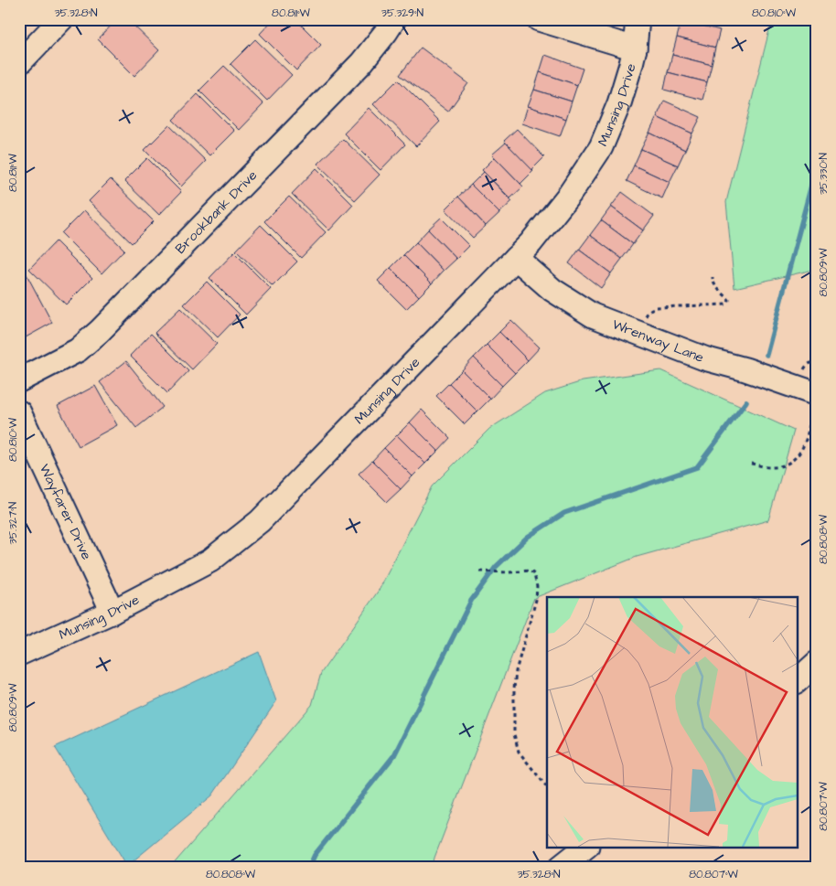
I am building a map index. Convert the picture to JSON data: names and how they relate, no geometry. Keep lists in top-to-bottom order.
{
  "streets": {
    "street": [
      "Munsing Drive",
      "Brookbank Drive",
      "Wrenway Lane",
      "Wayfarer Drive"
    ]
  },
  "crossings": [
    ["Munsing Drive", "Wrenway Lane"],
    ["Munsing Drive", "Wayfarer Drive"]
  ],
  "coordinates": [
    "35.328°N",
    "80.811°W",
    "35.329°N",
    "80.810°W",
    "35.330°N",
    "80.809°W",
    "35.327°N",
    "80.808°W",
    "80.807°W"
  ]
}
